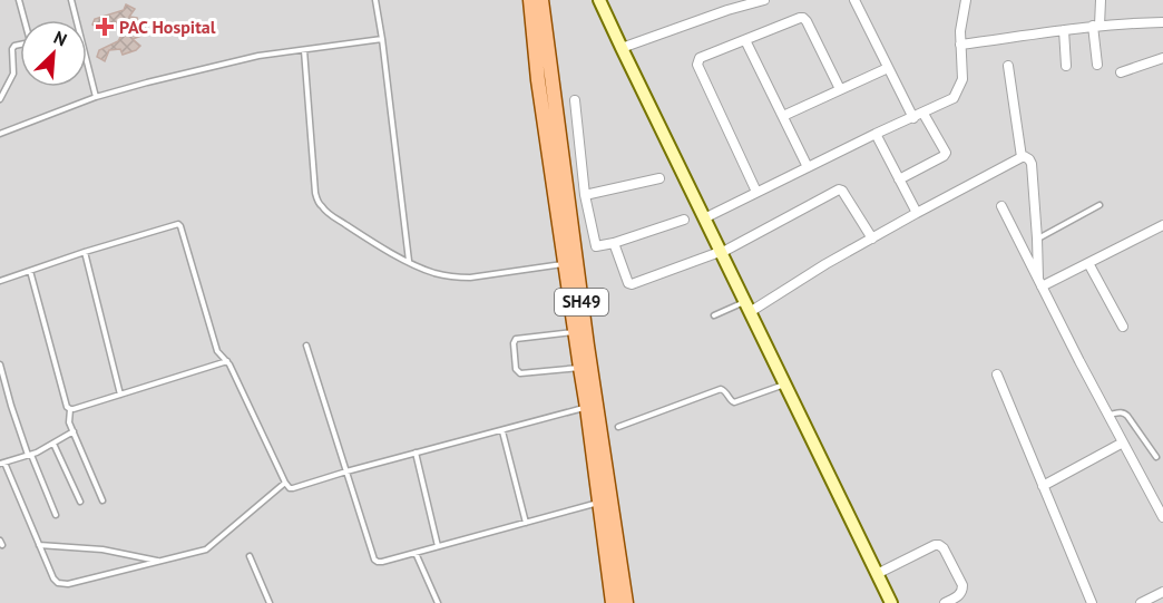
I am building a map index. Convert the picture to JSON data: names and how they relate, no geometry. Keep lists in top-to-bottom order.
{
  "streets": {
    "main road": ["SH49"]
  },
  "places": {
    "health": ["PAC Hospital"]
  },
  "north": "top right"
}
